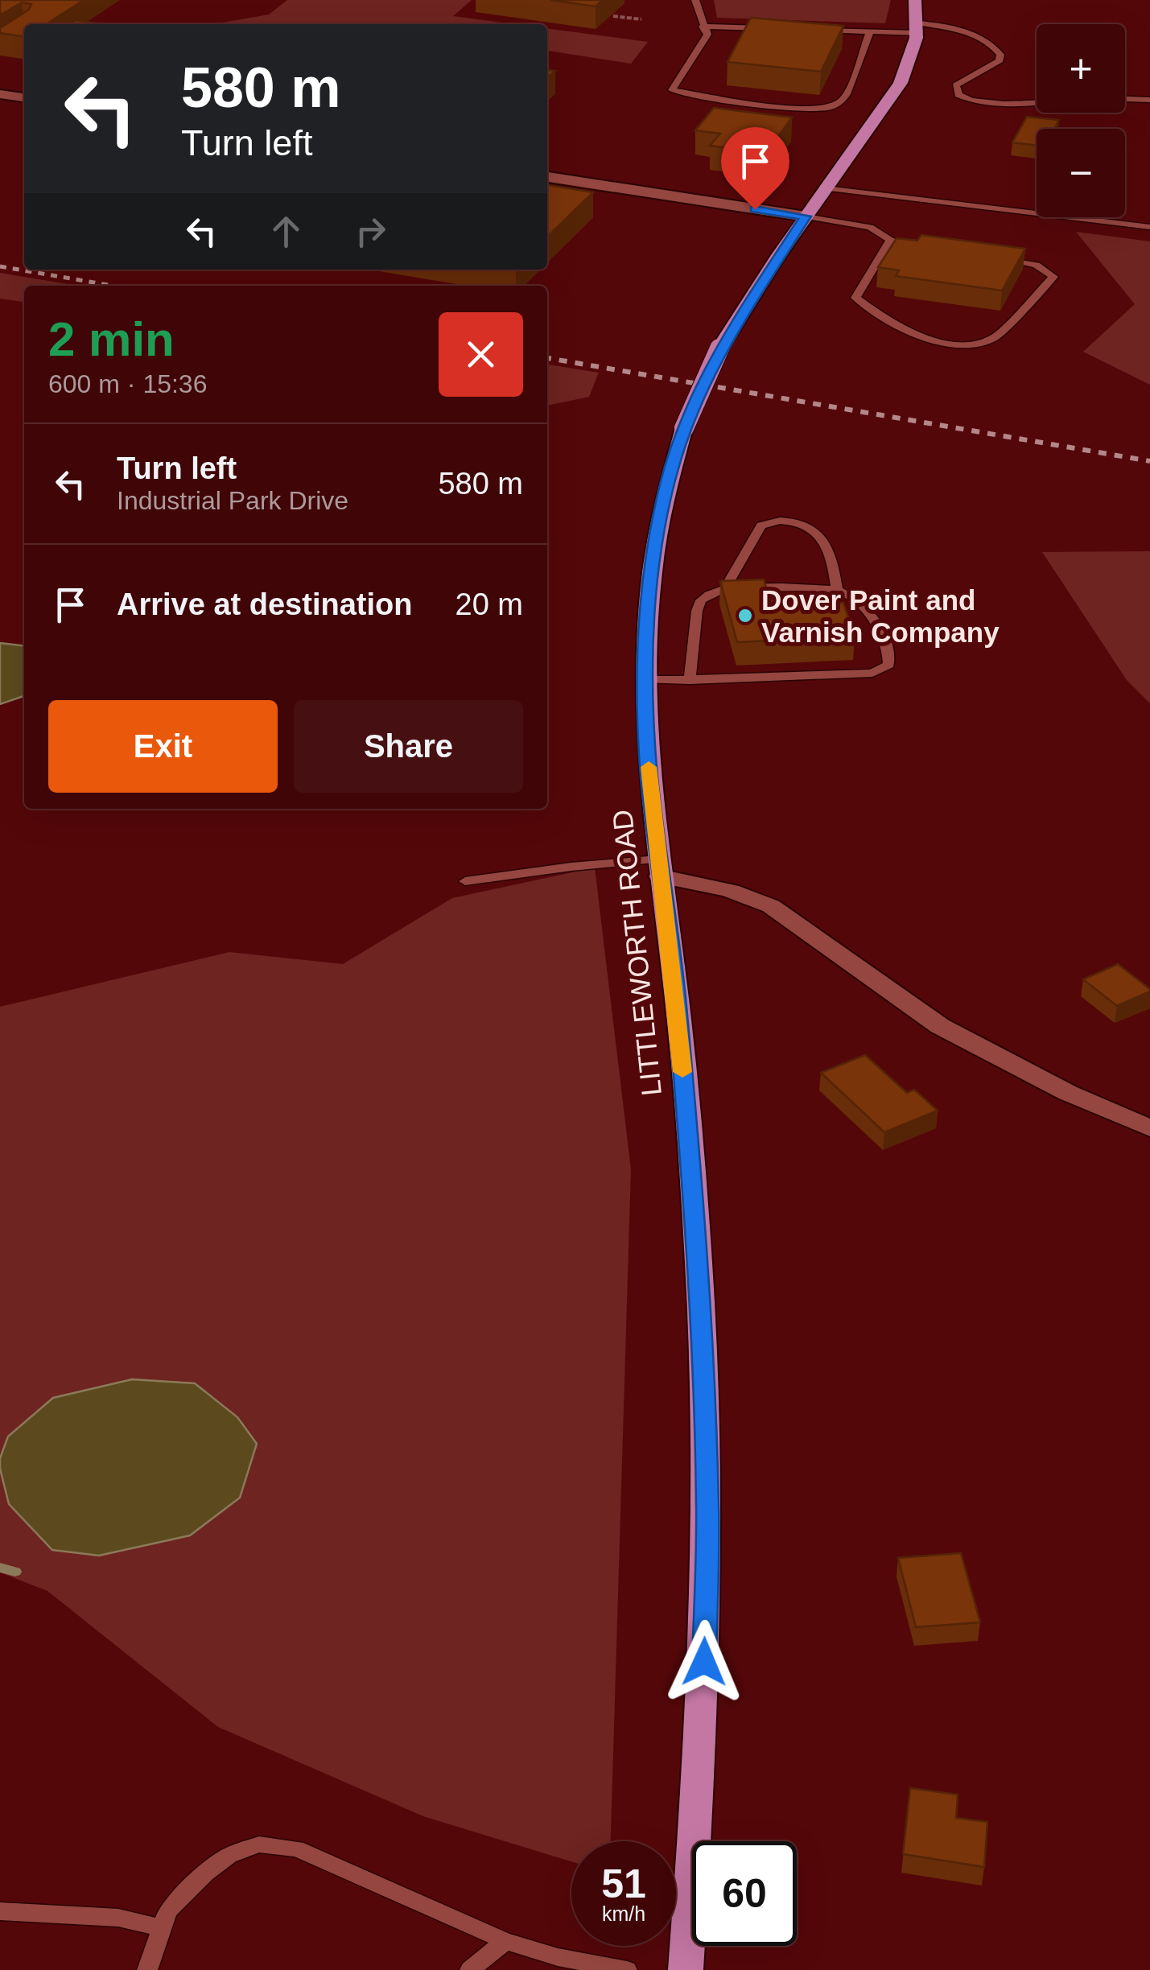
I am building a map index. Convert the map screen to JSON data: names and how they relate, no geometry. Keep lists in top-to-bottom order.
{
  "streets": {
    "main road": ["LITTLEWORTH ROAD"]
  },
  "places": ["Dover Paint and Varnish Company"],
  "page": {
    "map_buttons": ["+", "−"],
    "turn": ["580 m", "Turn left"],
    "heading": ["2 min", "600 m · 15:36"],
    "list": [
      {
        "name": "Turn left",
        "note": "Industrial Park Drive",
        "value": "580 m"
      },
      {
        "name": "Arrive at destination",
        "value": "20 m"
      }
    ],
    "buttons": ["Exit", "Share"],
    "speed": "51 km/h",
    "limit": "60"
  }
}
